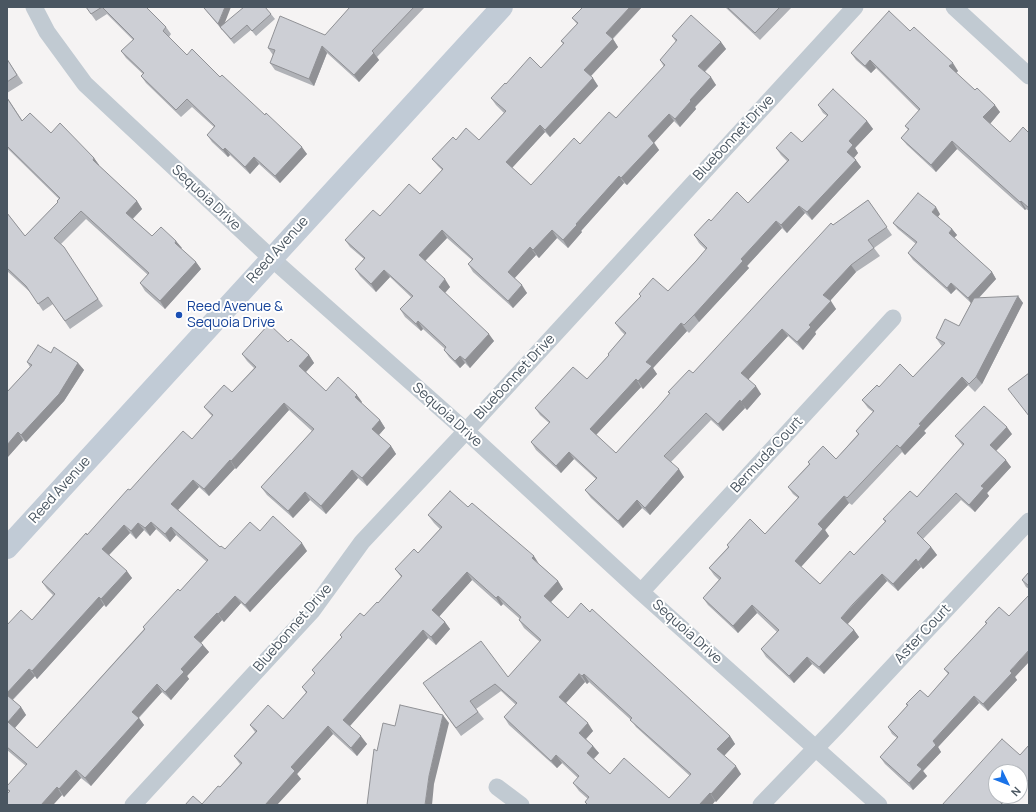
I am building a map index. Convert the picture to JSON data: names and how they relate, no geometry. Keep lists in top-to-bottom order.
{
  "streets": {
    "main road": ["Reed Avenue"],
    "street": [
      "Bluebonnet Drive",
      "Sequoia Drive",
      "Bermuda Court",
      "Aster Court"
    ]
  },
  "crossings": [
    ["Bluebonnet Drive", "Sequoia Drive"],
    ["Sequoia Drive", "Reed Avenue"],
    ["Sequoia Drive", "Bermuda Court"],
    ["Sequoia Drive", "Aster Court"]
  ],
  "places": ["Reed Avenue & Sequoia Drive"],
  "north": "bottom right"
}
